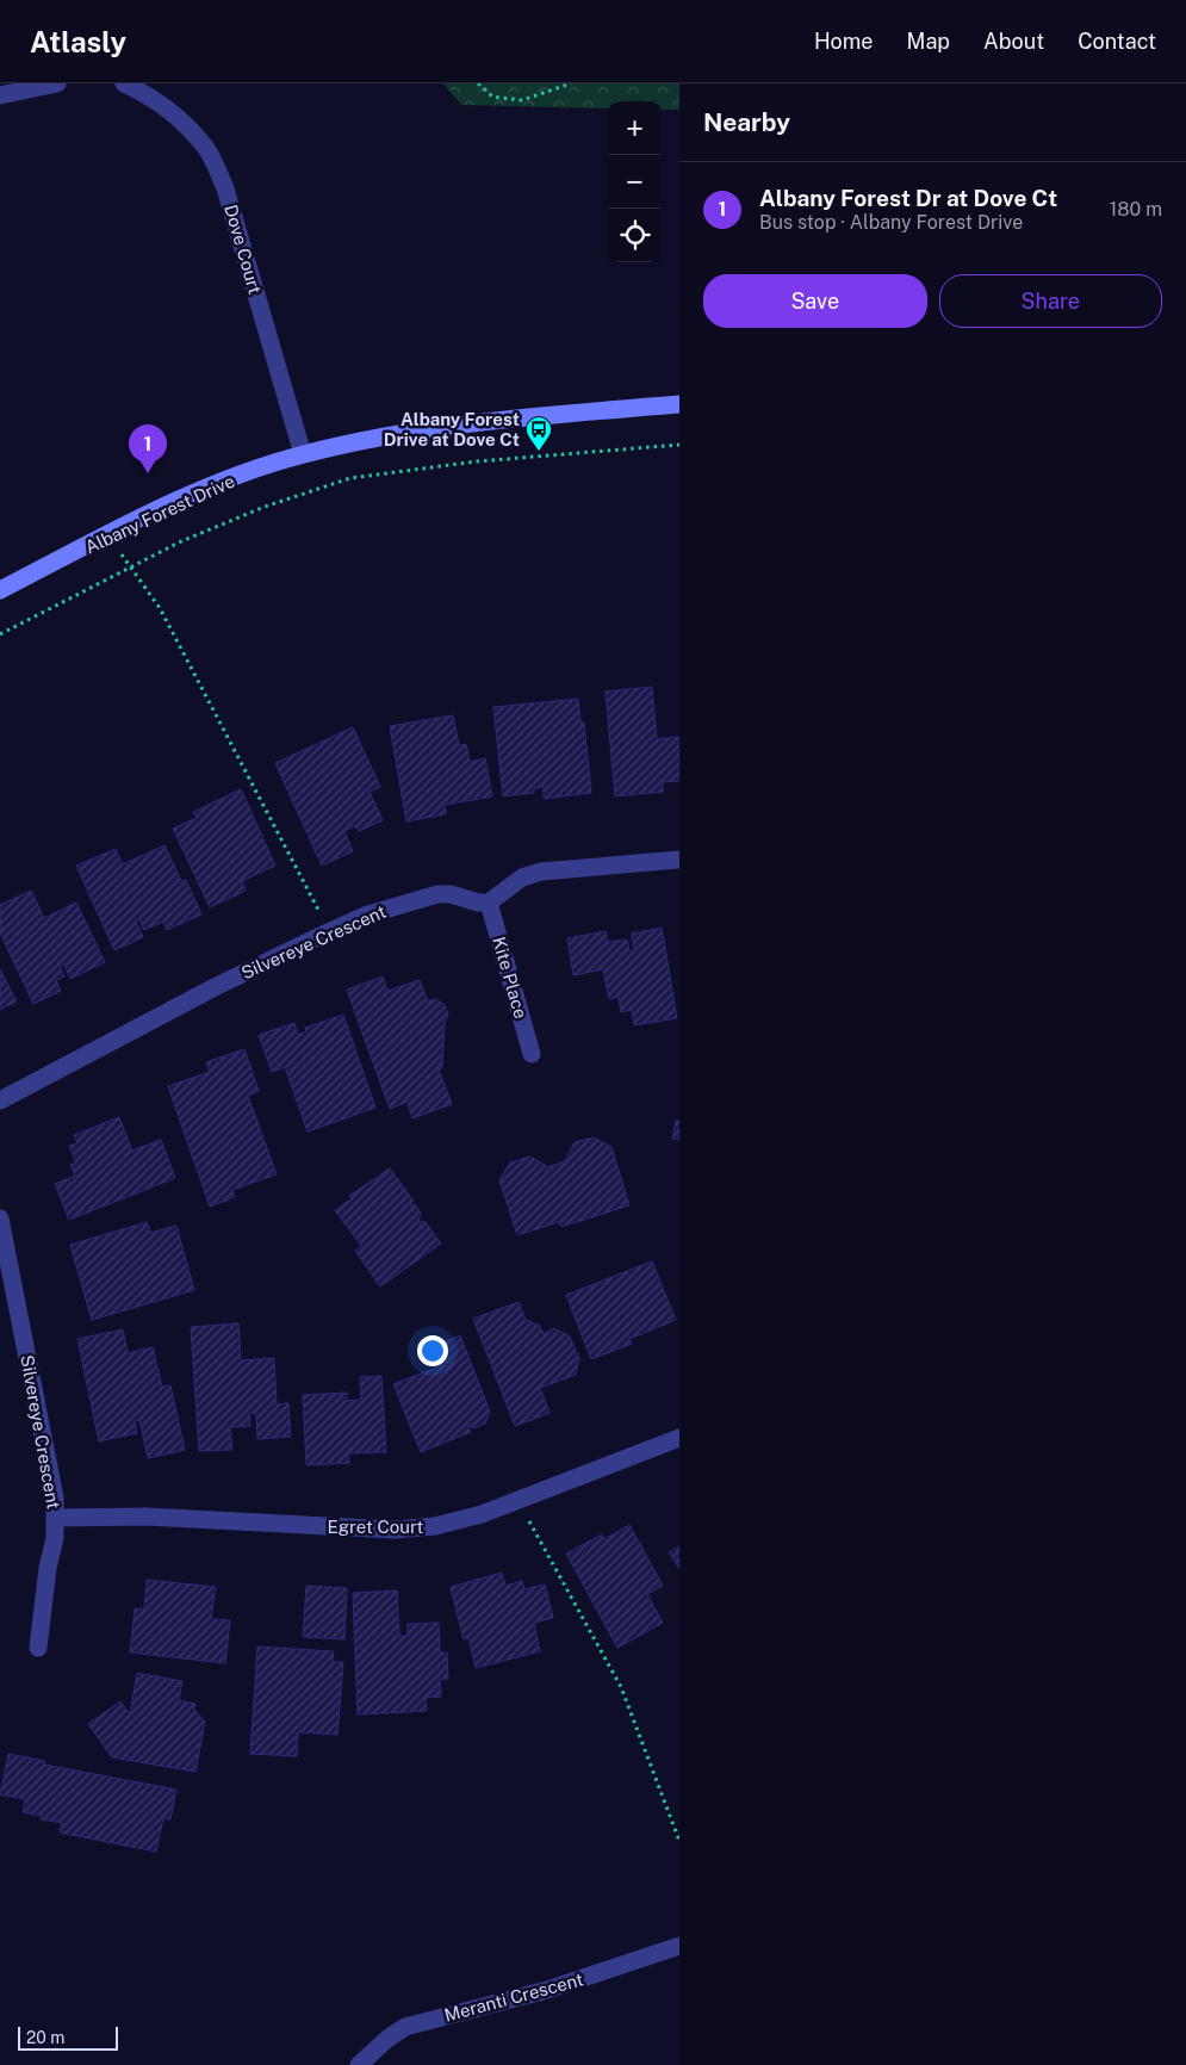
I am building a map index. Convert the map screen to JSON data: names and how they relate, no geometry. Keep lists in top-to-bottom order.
{
  "streets": {
    "street": [
      "Dove Court",
      "Albany Forest Drive",
      "Silvereye Crescent",
      "Kite Place",
      "Egret Court",
      "Meranti Crescent"
    ]
  },
  "crossings": [
    ["Dove Court", "Albany Forest Drive"],
    ["Silvereye Crescent", "Kite Place"],
    ["Silvereye Crescent", "Egret Court"]
  ],
  "places": {
    "bus stop": ["Albany Forest Drive at Dove Ct"]
  },
  "scale_bar": "20 m",
  "page": {
    "header": "Atlasly",
    "nav": [
      "Home",
      "Map",
      "About",
      "Contact"
    ],
    "heading": "Nearby",
    "map_buttons": ["+", "−"],
    "list": [
      {
        "mark": "1",
        "name": "Albany Forest Dr at Dove Ct",
        "note": "Bus stop · Albany Forest Drive",
        "value": "180 m"
      }
    ],
    "buttons": ["Save", "Share"],
    "pins": "1",
    "scale": "20 m"
  }
}
